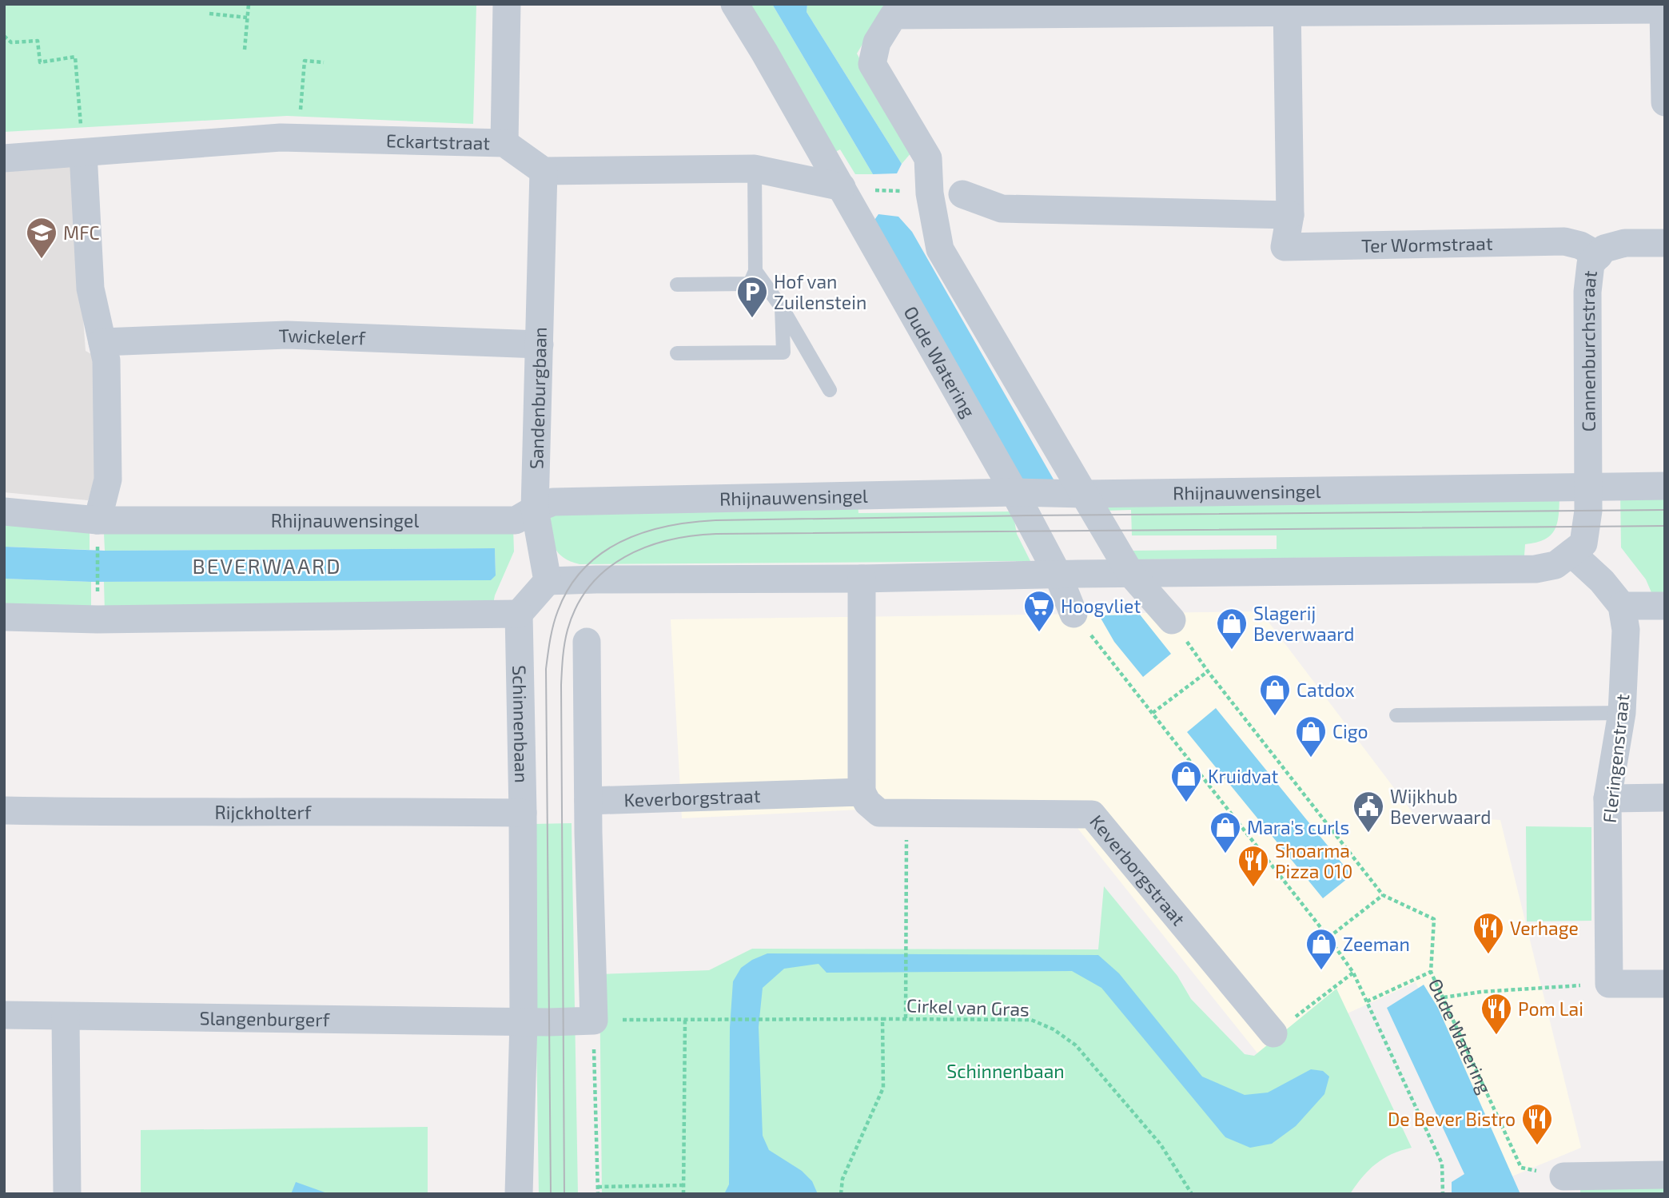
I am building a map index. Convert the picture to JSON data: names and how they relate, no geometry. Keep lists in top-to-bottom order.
{
  "streets": {
    "street": [
      "Eckartstraat",
      "Ter Wormstraat",
      "Twickelerf",
      "Cannenburchstraat",
      "Oude Watering",
      "Sandenburgbaan",
      "Rhijnauwensingel",
      "Schinnenbaan",
      "Fleringenstraat",
      "Keverborgstraat",
      "Rijckholterf",
      "Slangenburgerf"
    ],
    "path": ["Cirkel van Gras"]
  },
  "crossings": [
    ["Eckartstraat", "Sandenburgbaan"],
    ["Ter Wormstraat", "Cannenburchstraat"],
    ["Twickelerf", "Sandenburgbaan"],
    ["Cannenburchstraat", "Rhijnauwensingel"],
    ["Oude Watering", "Rhijnauwensingel"],
    ["Sandenburgbaan", "Rhijnauwensingel"],
    ["Schinnenbaan", "Rijckholterf"],
    ["Schinnenbaan", "Slangenburgerf"]
  ],
  "districts": ["BEVERWAARD"],
  "parks": ["Schinnenbaan"],
  "places": {
    "school or university": ["MFC"],
    "parking": ["Hof van Zuilenstein"],
    "supermarket": ["Hoogvliet"],
    "shop": [
      "Slagerij Beverwaard",
      "Catdox",
      "Cigo",
      "Kruidvat",
      "Mara's curls",
      "Zeeman"
    ],
    "public building": ["Wijkhub Beverwaard"],
    "restaurant": [
      "Shoarma Pizza 010",
      "Verhage",
      "Pom Lai",
      "De Bever Bistro"
    ]
  }
}
